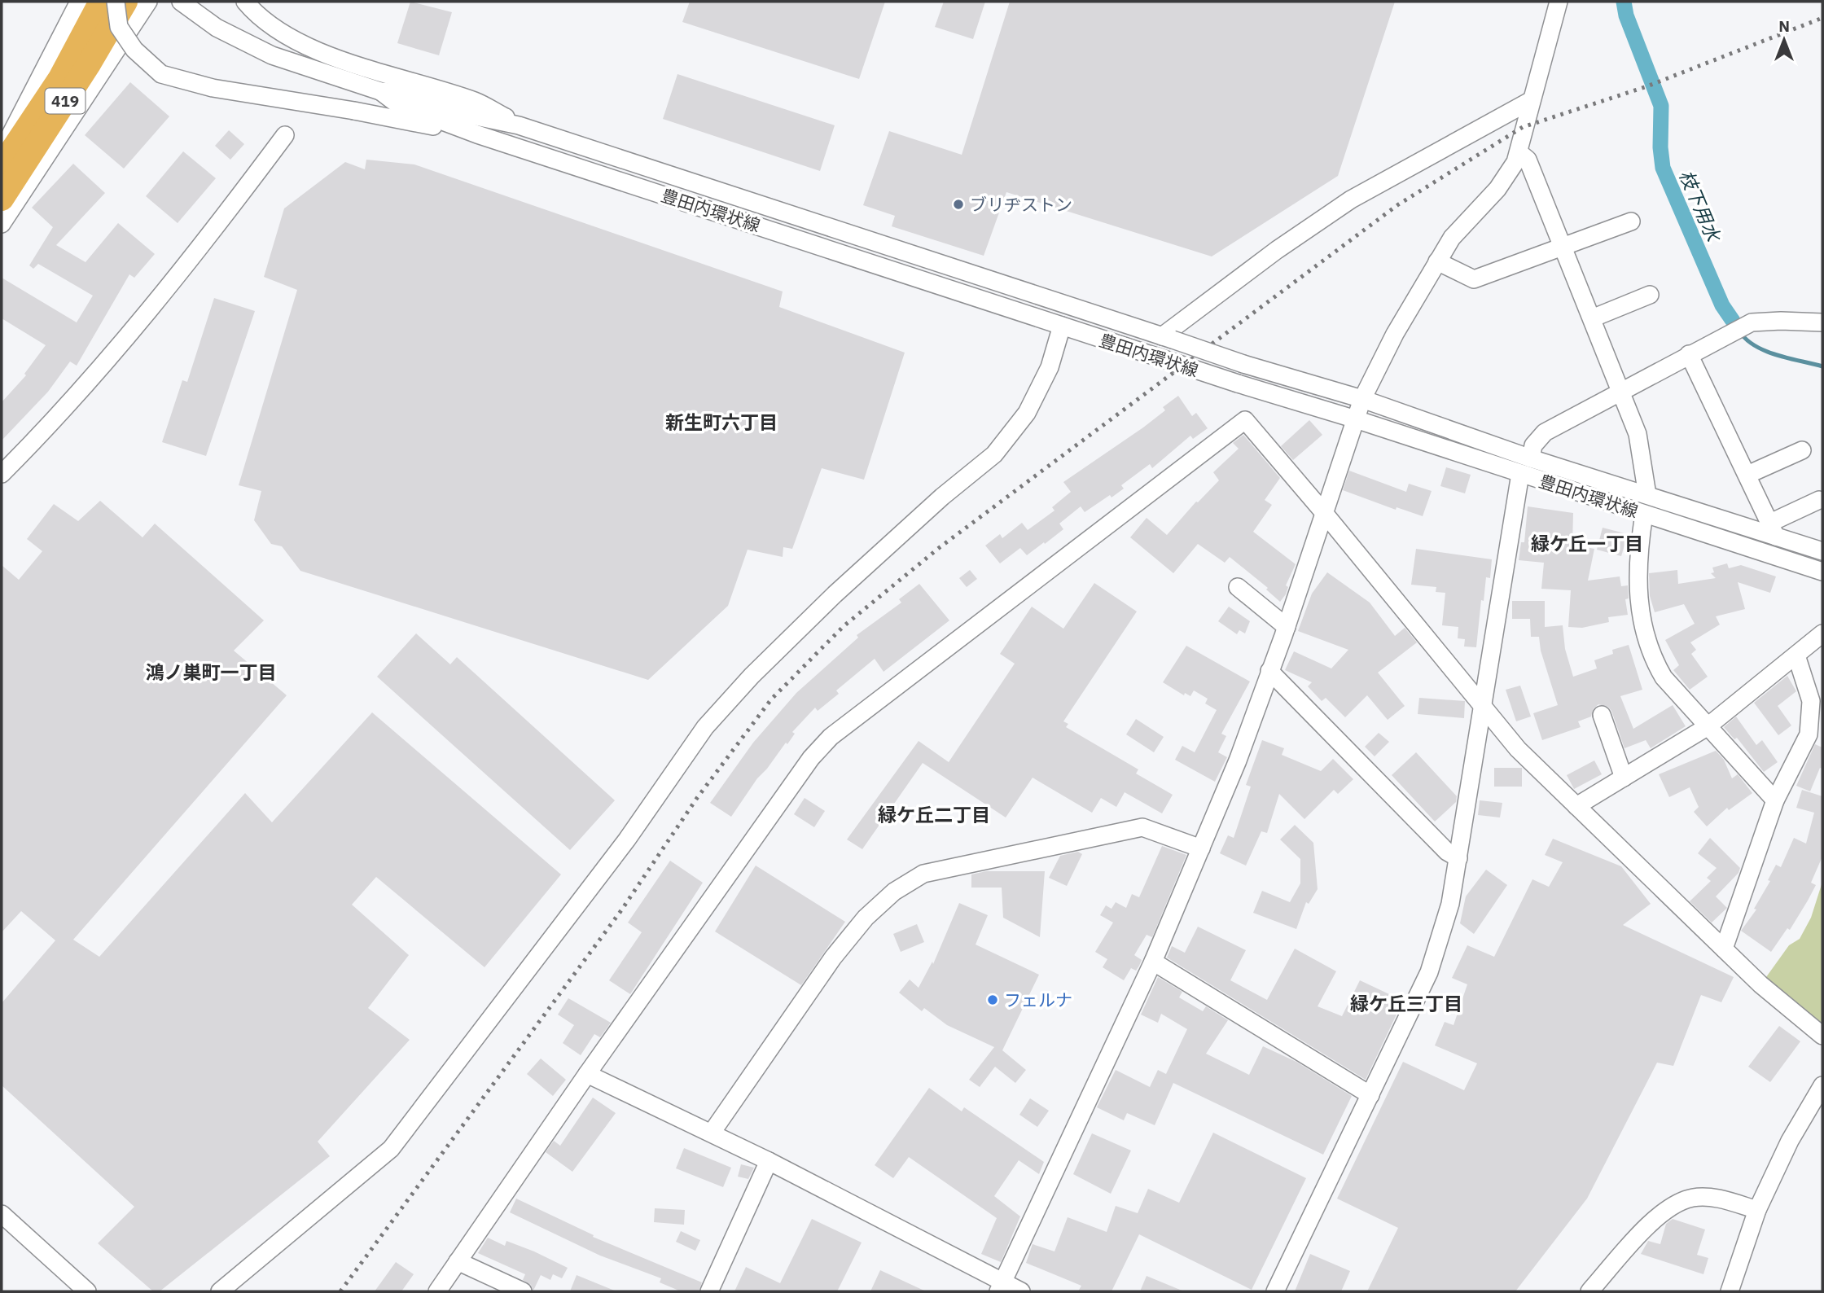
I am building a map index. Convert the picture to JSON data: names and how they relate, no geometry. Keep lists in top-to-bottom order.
{
  "streets": {
    "highway": ["419"],
    "street": ["豊田内環状線"]
  },
  "districts": [
    "新生町六丁目",
    "緑ケ丘一丁目",
    "鴻ノ巣町一丁目",
    "緑ケ丘二丁目",
    "緑ケ丘三丁目"
  ],
  "water": ["枝下用水"],
  "places": ["ブリヂストン", "フェルナ"],
  "north": "top"
}
